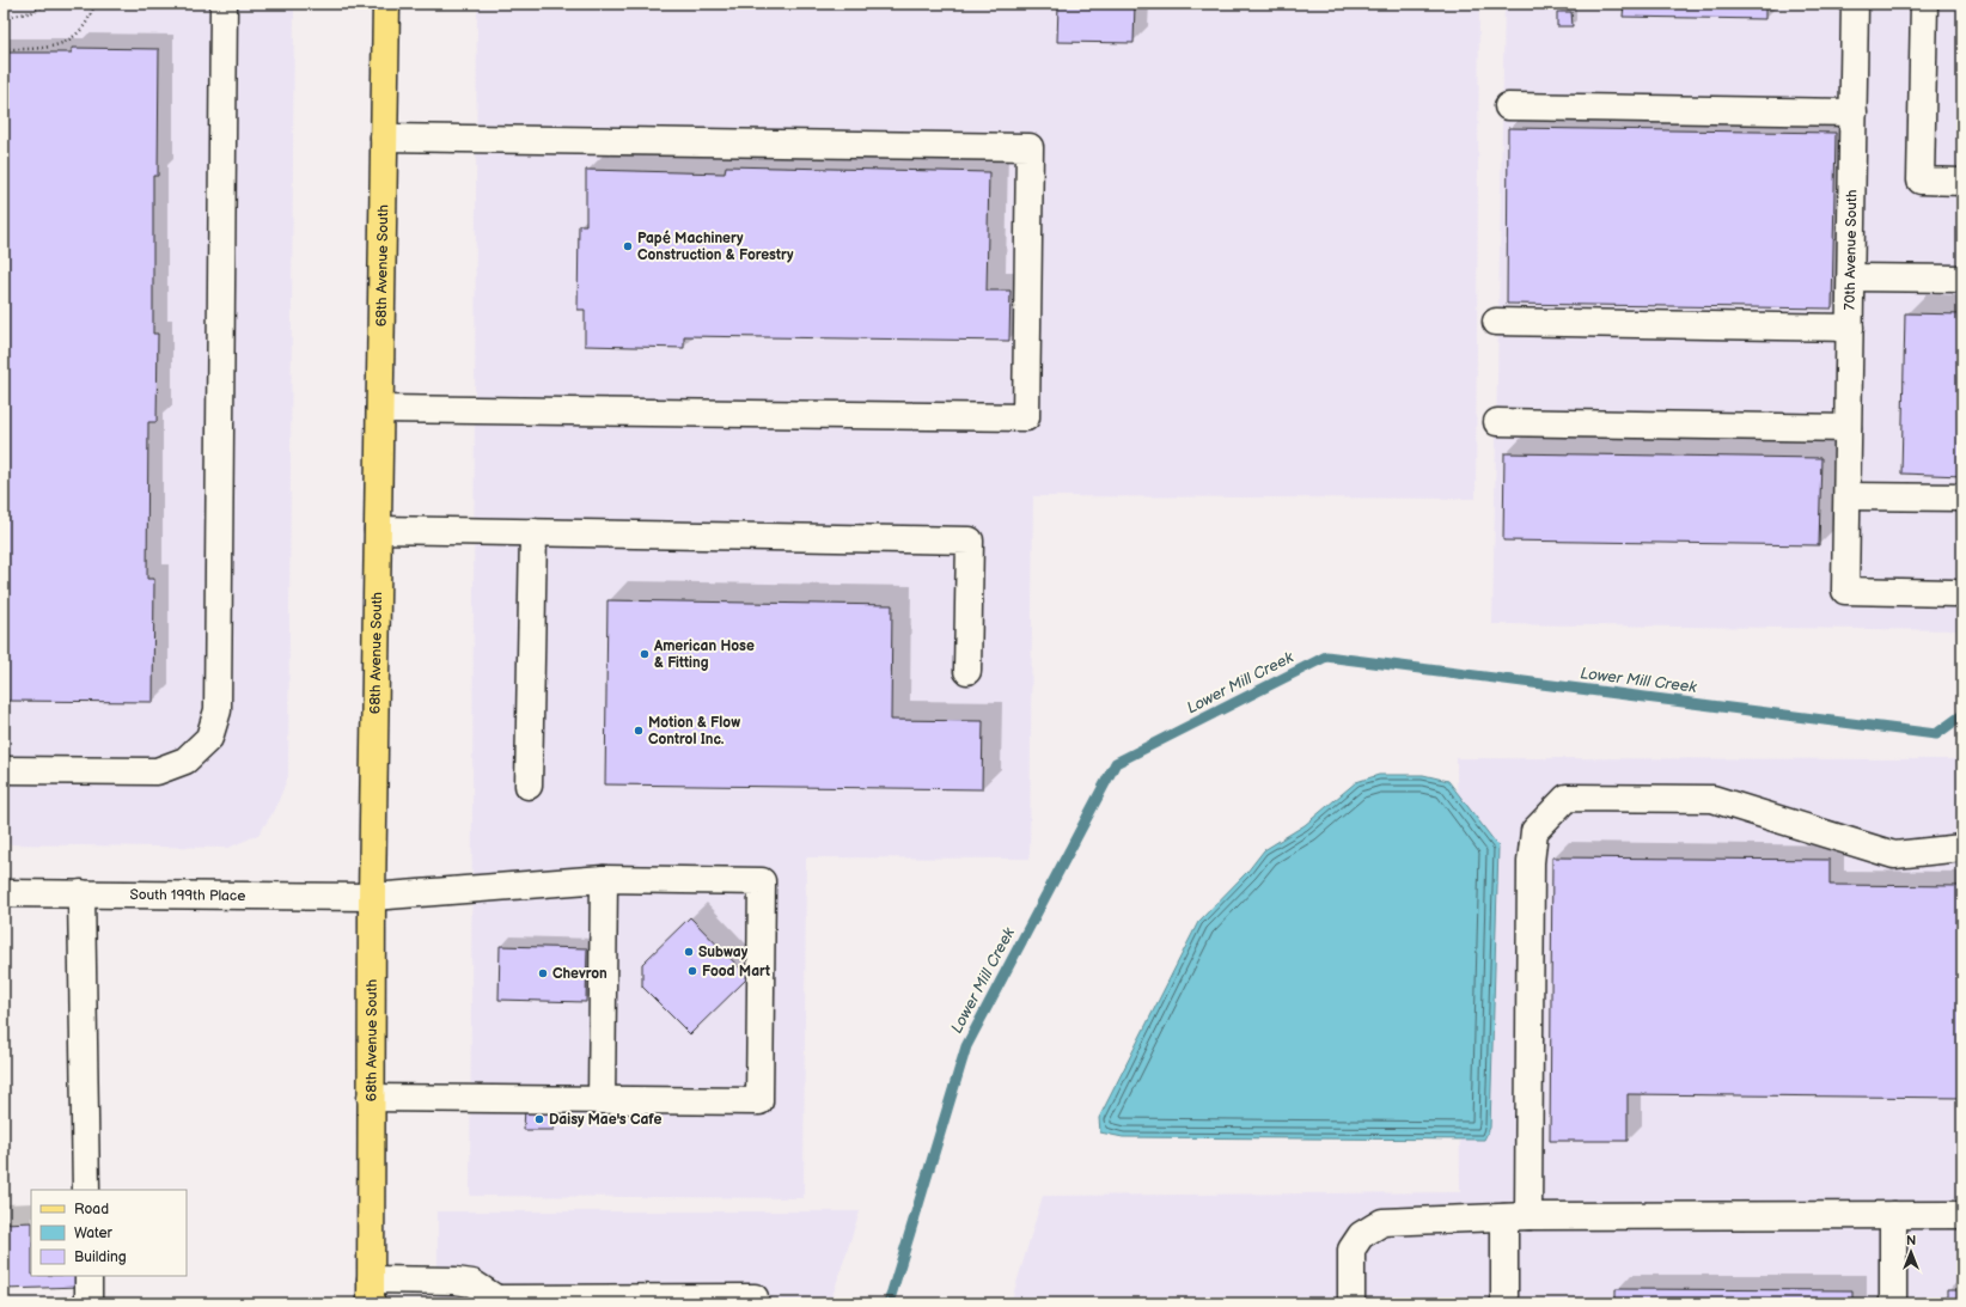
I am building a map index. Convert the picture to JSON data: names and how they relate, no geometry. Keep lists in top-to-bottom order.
{
  "streets": {
    "main road": ["68th Avenue South"],
    "street": ["70th Avenue South", "South 199th Place"]
  },
  "crossings": [
    ["68th Avenue South", "South 199th Place"]
  ],
  "water": ["Lower Mill Creek"],
  "places": [
    "Papé Machinery Construction & Forestry",
    "American Hose & Fitting",
    "Motion & Flow Control Inc.",
    "Subway",
    "Food Mart",
    "Chevron",
    "Daisy Mae's Cafe"
  ],
  "legend": ["Road", "Water", "Building"],
  "north": "top"
}
